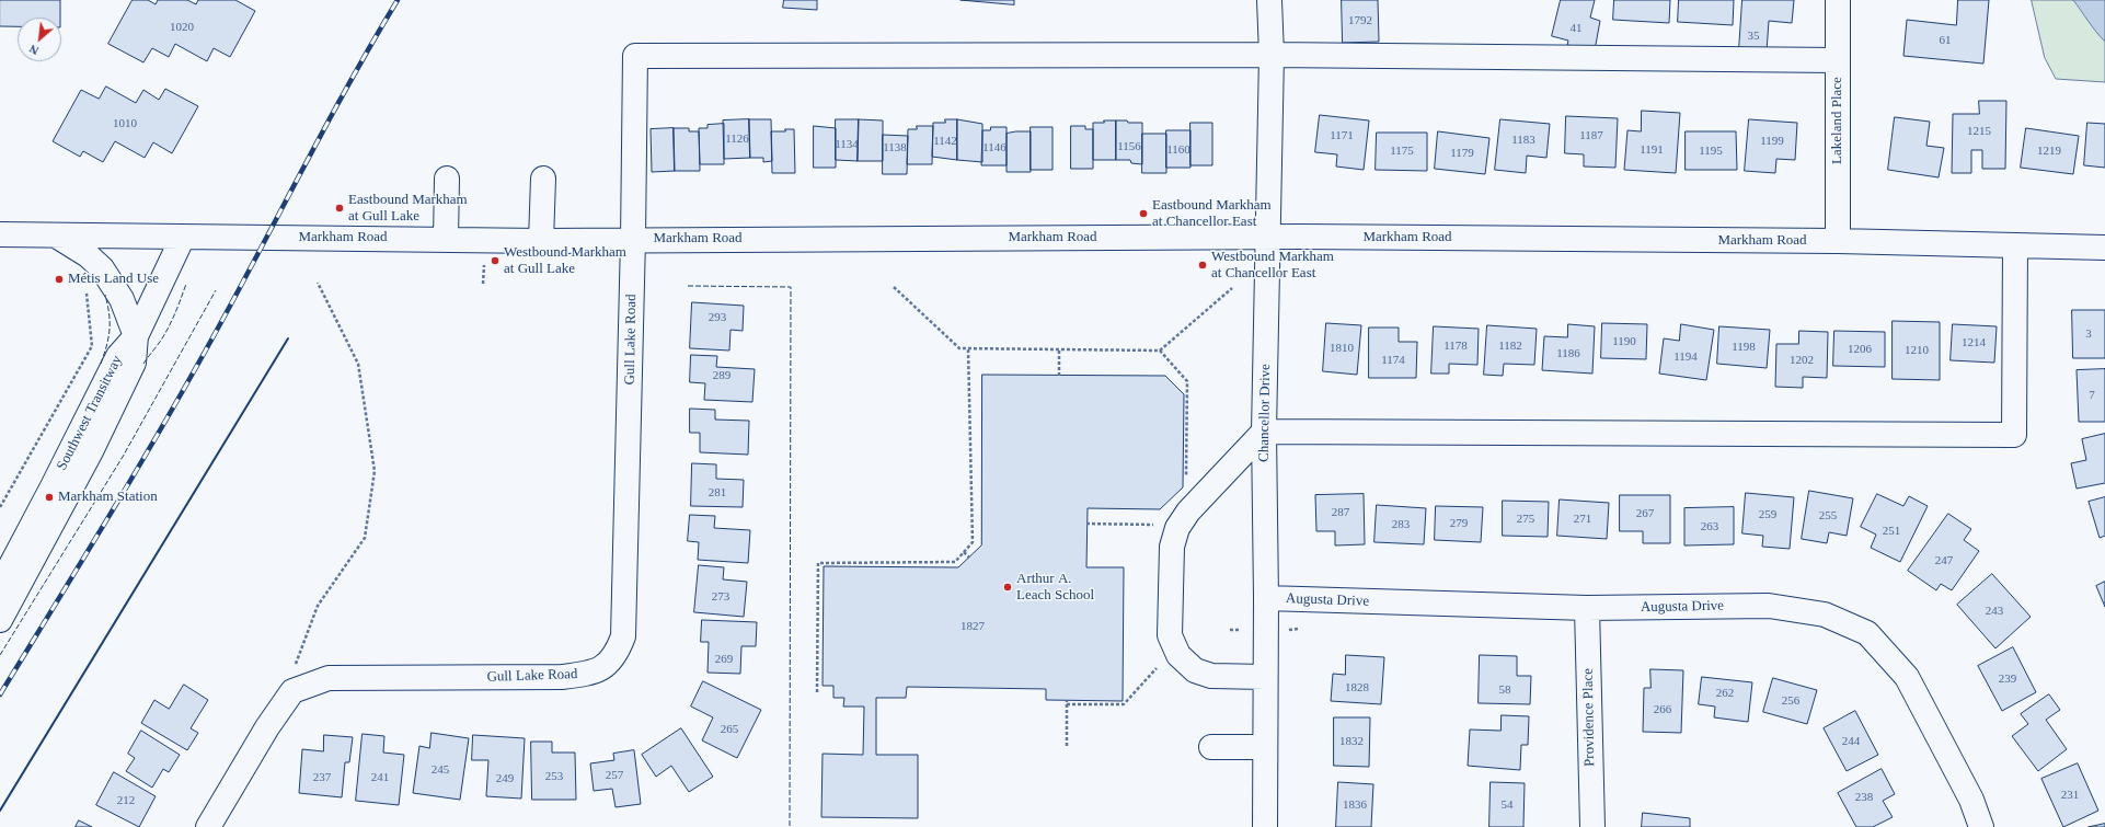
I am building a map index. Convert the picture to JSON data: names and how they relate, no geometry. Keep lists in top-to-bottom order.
{
  "streets": {
    "street": [
      "Lakeland Place",
      "Markham Road",
      "Gull Lake Road",
      "Southwest Transitway",
      "Chancellor Drive",
      "Augusta Drive",
      "Providence Place"
    ]
  },
  "crossings": [
    ["Lakeland Place", "Markham Road"],
    ["Markham Road", "Gull Lake Road"],
    ["Markham Road", "Southwest Transitway"],
    ["Markham Road", "Chancellor Drive"],
    ["Gull Lake Road", "Chancellor Drive"],
    ["Chancellor Drive", "Augusta Drive"],
    ["Augusta Drive", "Providence Place"]
  ],
  "places": [
    "Eastbound Markham at Gull Lake",
    "Eastbound Markham at Chancellor East",
    "Westbound Markham at Gull Lake",
    "Westbound Markham at Chancellor East",
    "Métis Land Use",
    "Markham Station",
    "Arthur A. Leach School"
  ],
  "house_numbers": [
    "1792",
    "1020",
    "41",
    "35",
    "61",
    "1010",
    "1215",
    "1171",
    "1187",
    "1126",
    "1183",
    "1142",
    "1199",
    "1134",
    "1156",
    "1138",
    "1146",
    "1160",
    "1191",
    "1175",
    "1195",
    "1219",
    "1179",
    "293",
    "3",
    "1190",
    "1214",
    "1178",
    "1182",
    "1198",
    "1810",
    "1206",
    "1210",
    "1186",
    "1194",
    "1174",
    "1202",
    "289",
    "7",
    "281",
    "287",
    "267",
    "259",
    "255",
    "275",
    "271",
    "279",
    "283",
    "263",
    "251",
    "247",
    "273",
    "243",
    "1827",
    "269",
    "239",
    "1828",
    "58",
    "262",
    "256",
    "266",
    "265",
    "1832",
    "244",
    "245",
    "257",
    "253",
    "237",
    "241",
    "249",
    "231",
    "238",
    "212",
    "1836",
    "54"
  ],
  "north": "bottom left"
}
